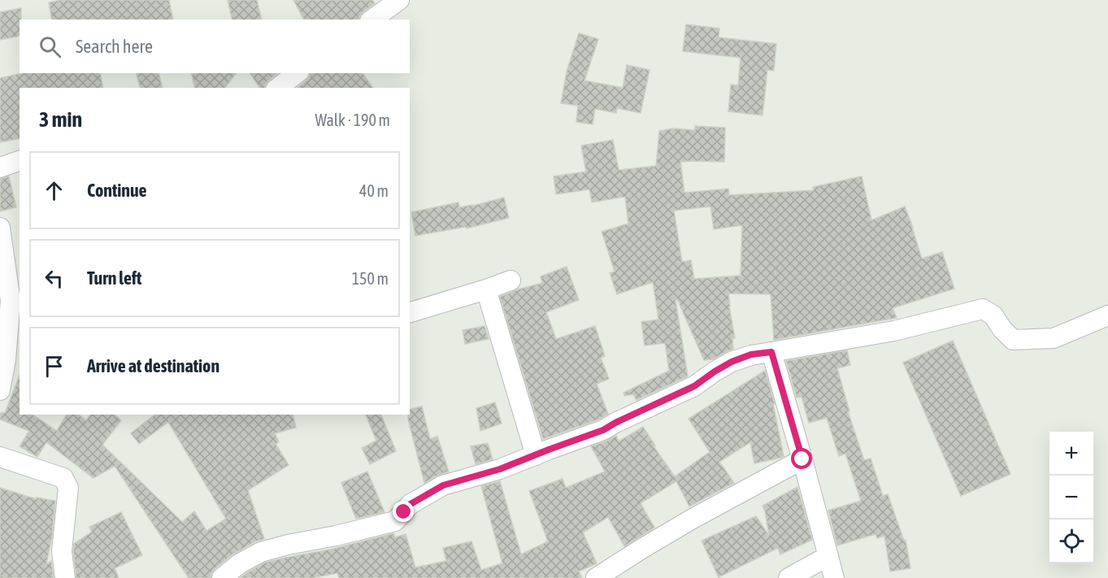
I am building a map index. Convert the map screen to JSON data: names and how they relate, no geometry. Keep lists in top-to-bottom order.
{
  "page": {
    "search": "Search here",
    "heading": ["3 min", "Walk · 190 m"],
    "list": [
      ["Continue", "40 m"],
      ["Turn left", "150 m"],
      "Arrive at destination"
    ],
    "map_buttons": ["+", "−"]
  }
}
